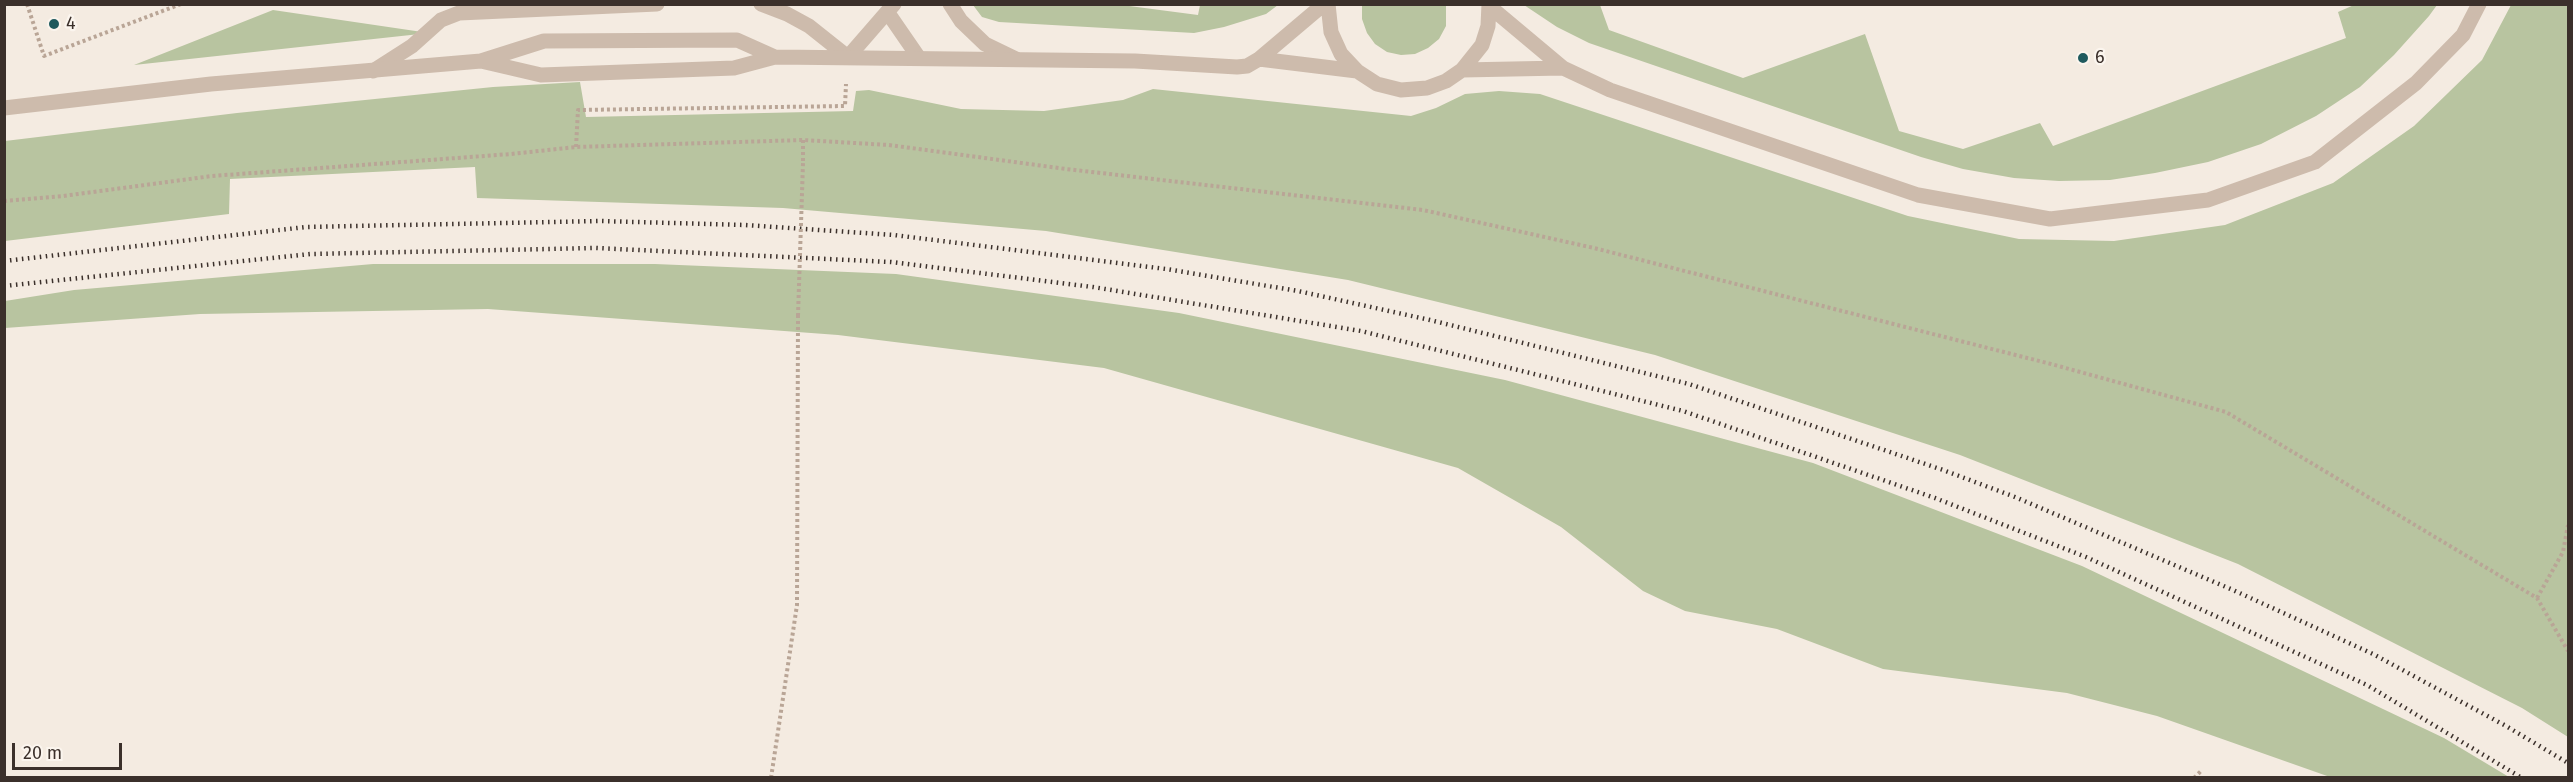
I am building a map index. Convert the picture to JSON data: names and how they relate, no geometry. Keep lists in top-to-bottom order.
{
  "places": ["4", "6"],
  "scale_bar": "20 m"
}
